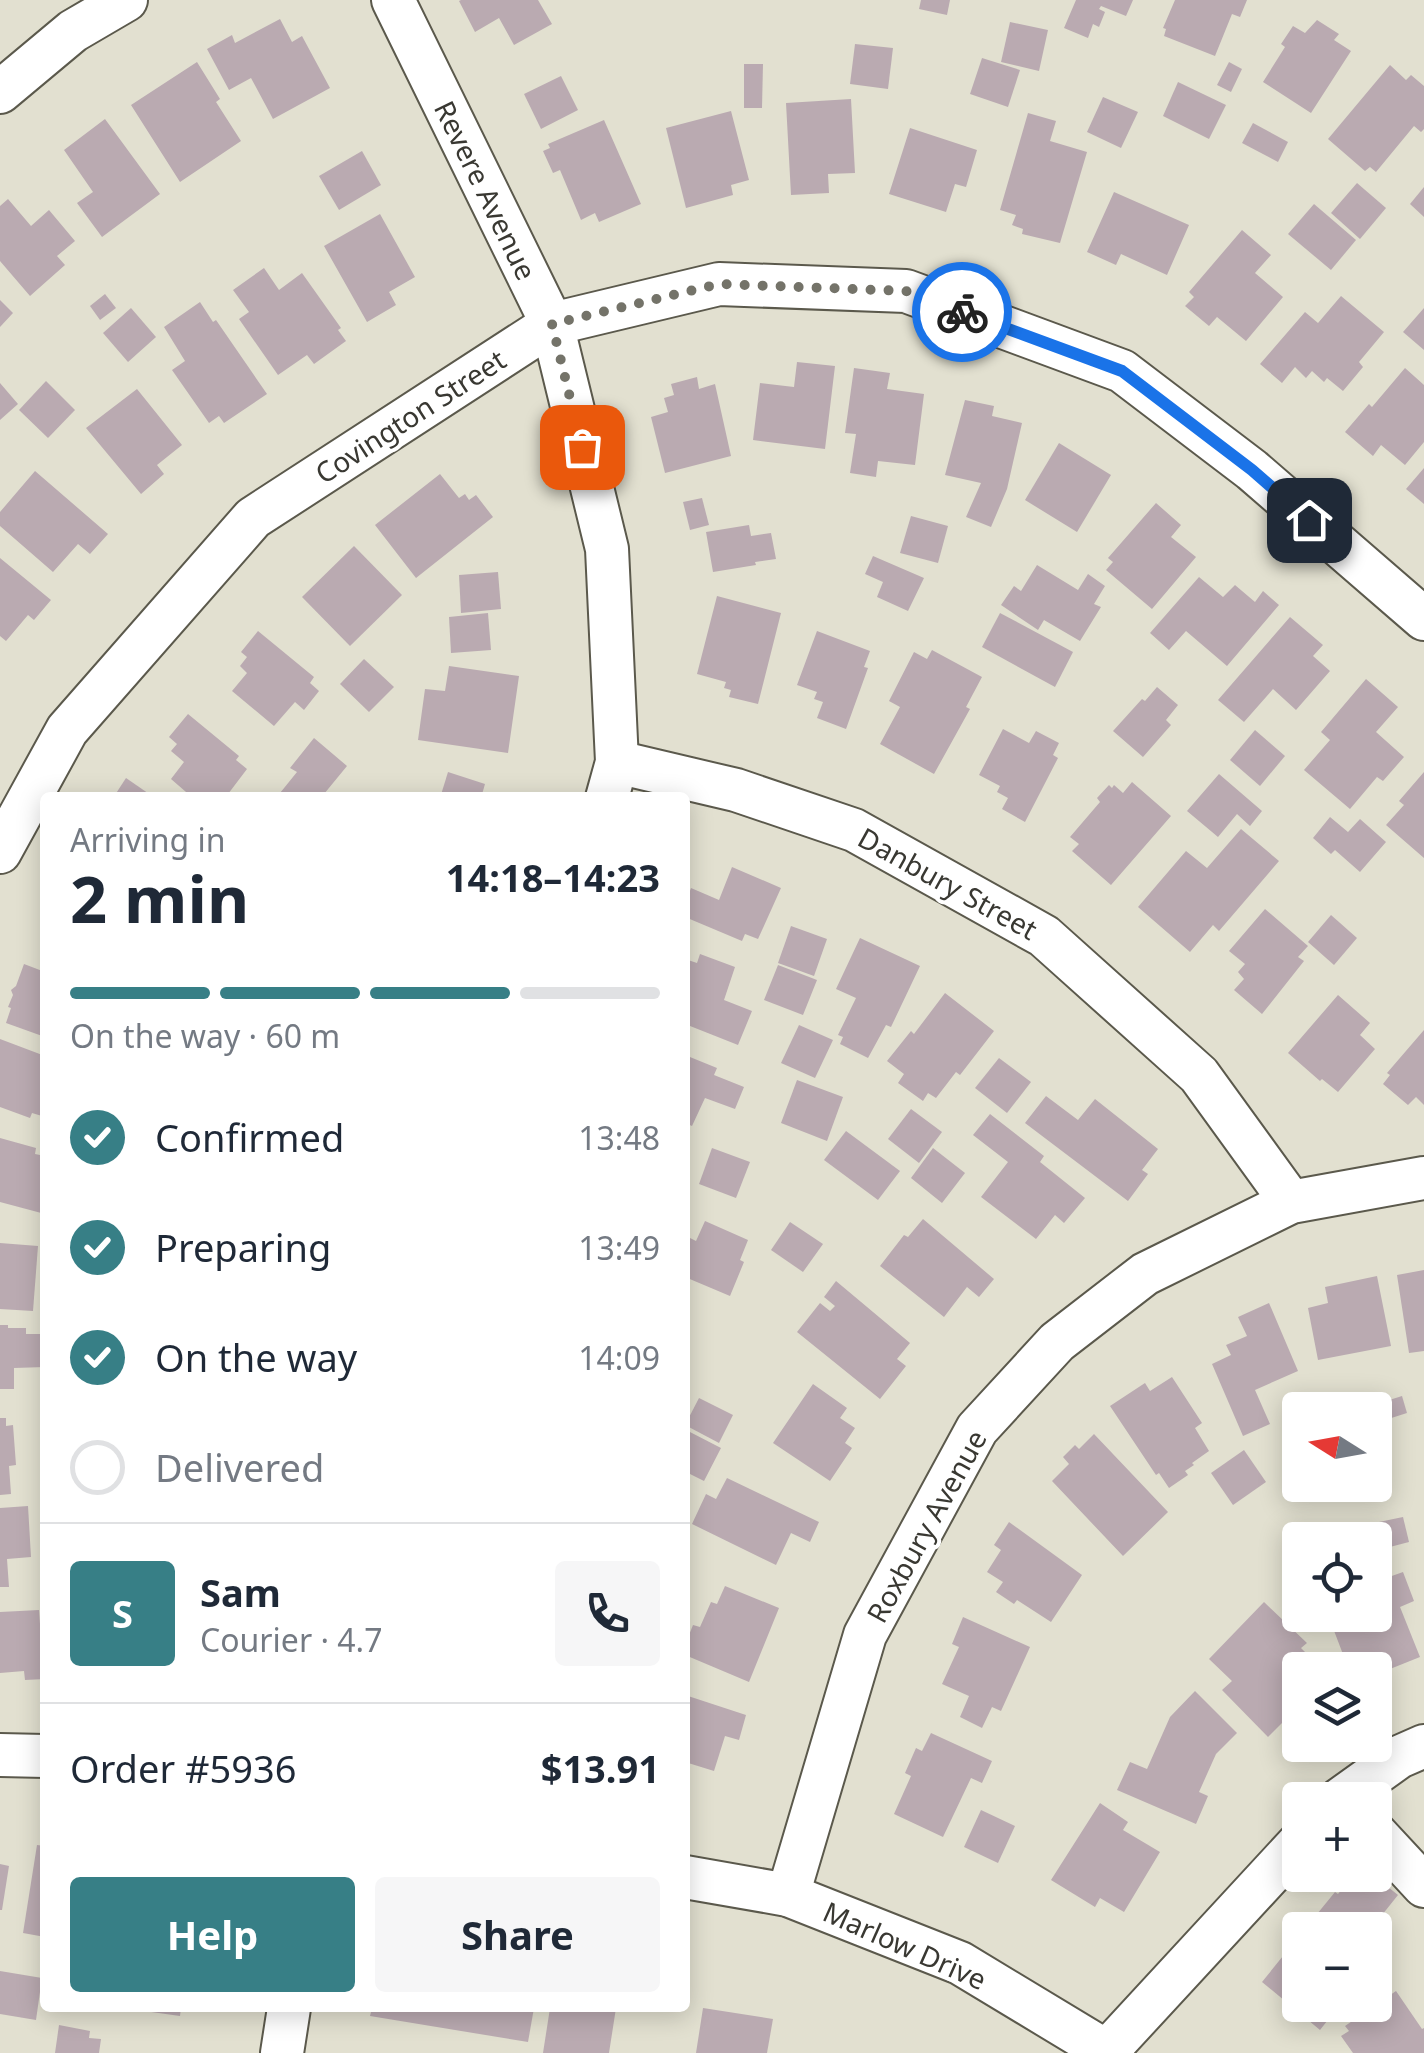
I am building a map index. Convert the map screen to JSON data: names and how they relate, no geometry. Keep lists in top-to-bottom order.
{
  "streets": {
    "street": [
      "Revere Avenue",
      "Covington Street",
      "Danbury Street",
      "Roxbury Avenue",
      "Marlow Drive"
    ]
  },
  "crossings": [
    ["Revere Avenue", "Covington Street"],
    ["Revere Avenue", "Danbury Street"],
    ["Danbury Street", "Roxbury Avenue"],
    ["Roxbury Avenue", "Marlow Drive"]
  ],
  "north": "left",
  "page": {
    "heading": ["2 min", "Arriving in", "14:18–14:23"],
    "panel": [
      "Sam",
      "Courier · 4.7",
      "Order #5936",
      "$13.91"
    ],
    "bar": "On the way · 60 m",
    "list": [
      ["Confirmed", "13:48"],
      ["Preparing", "13:49"],
      ["On the way", "14:09"],
      "Delivered"
    ],
    "map_buttons": ["+", "−"],
    "round": "S",
    "buttons": ["Help", "Share"]
  }
}
